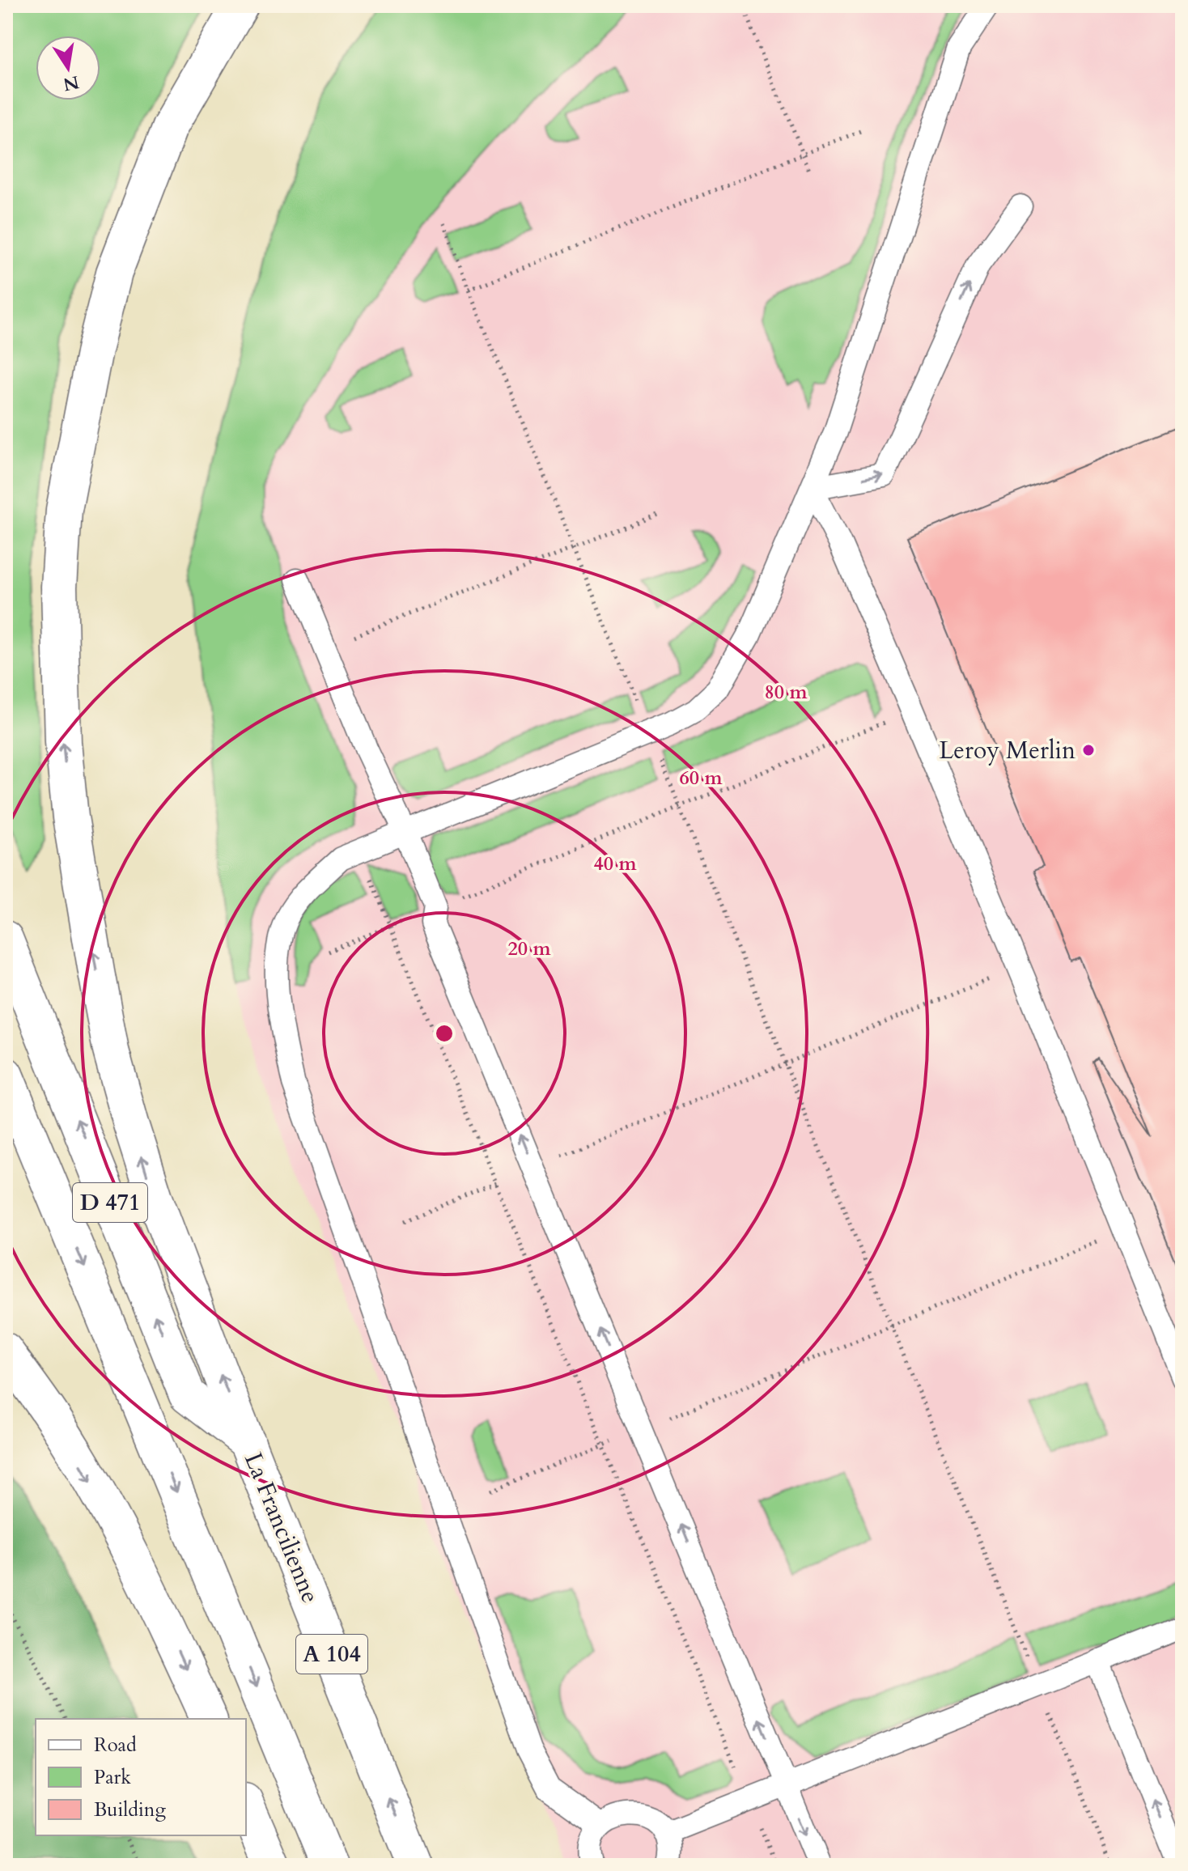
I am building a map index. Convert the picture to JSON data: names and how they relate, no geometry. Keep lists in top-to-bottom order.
{
  "streets": {
    "main road": ["D 471", "La Francilienne", "A 104"]
  },
  "crossings": [
    ["D 471", "La Francilienne"]
  ],
  "places": ["Leroy Merlin"],
  "legend": ["Road", "Park", "Building"],
  "north": "bottom",
  "rings": [
    "80 m",
    "60 m",
    "40 m",
    "20 m"
  ]
}
